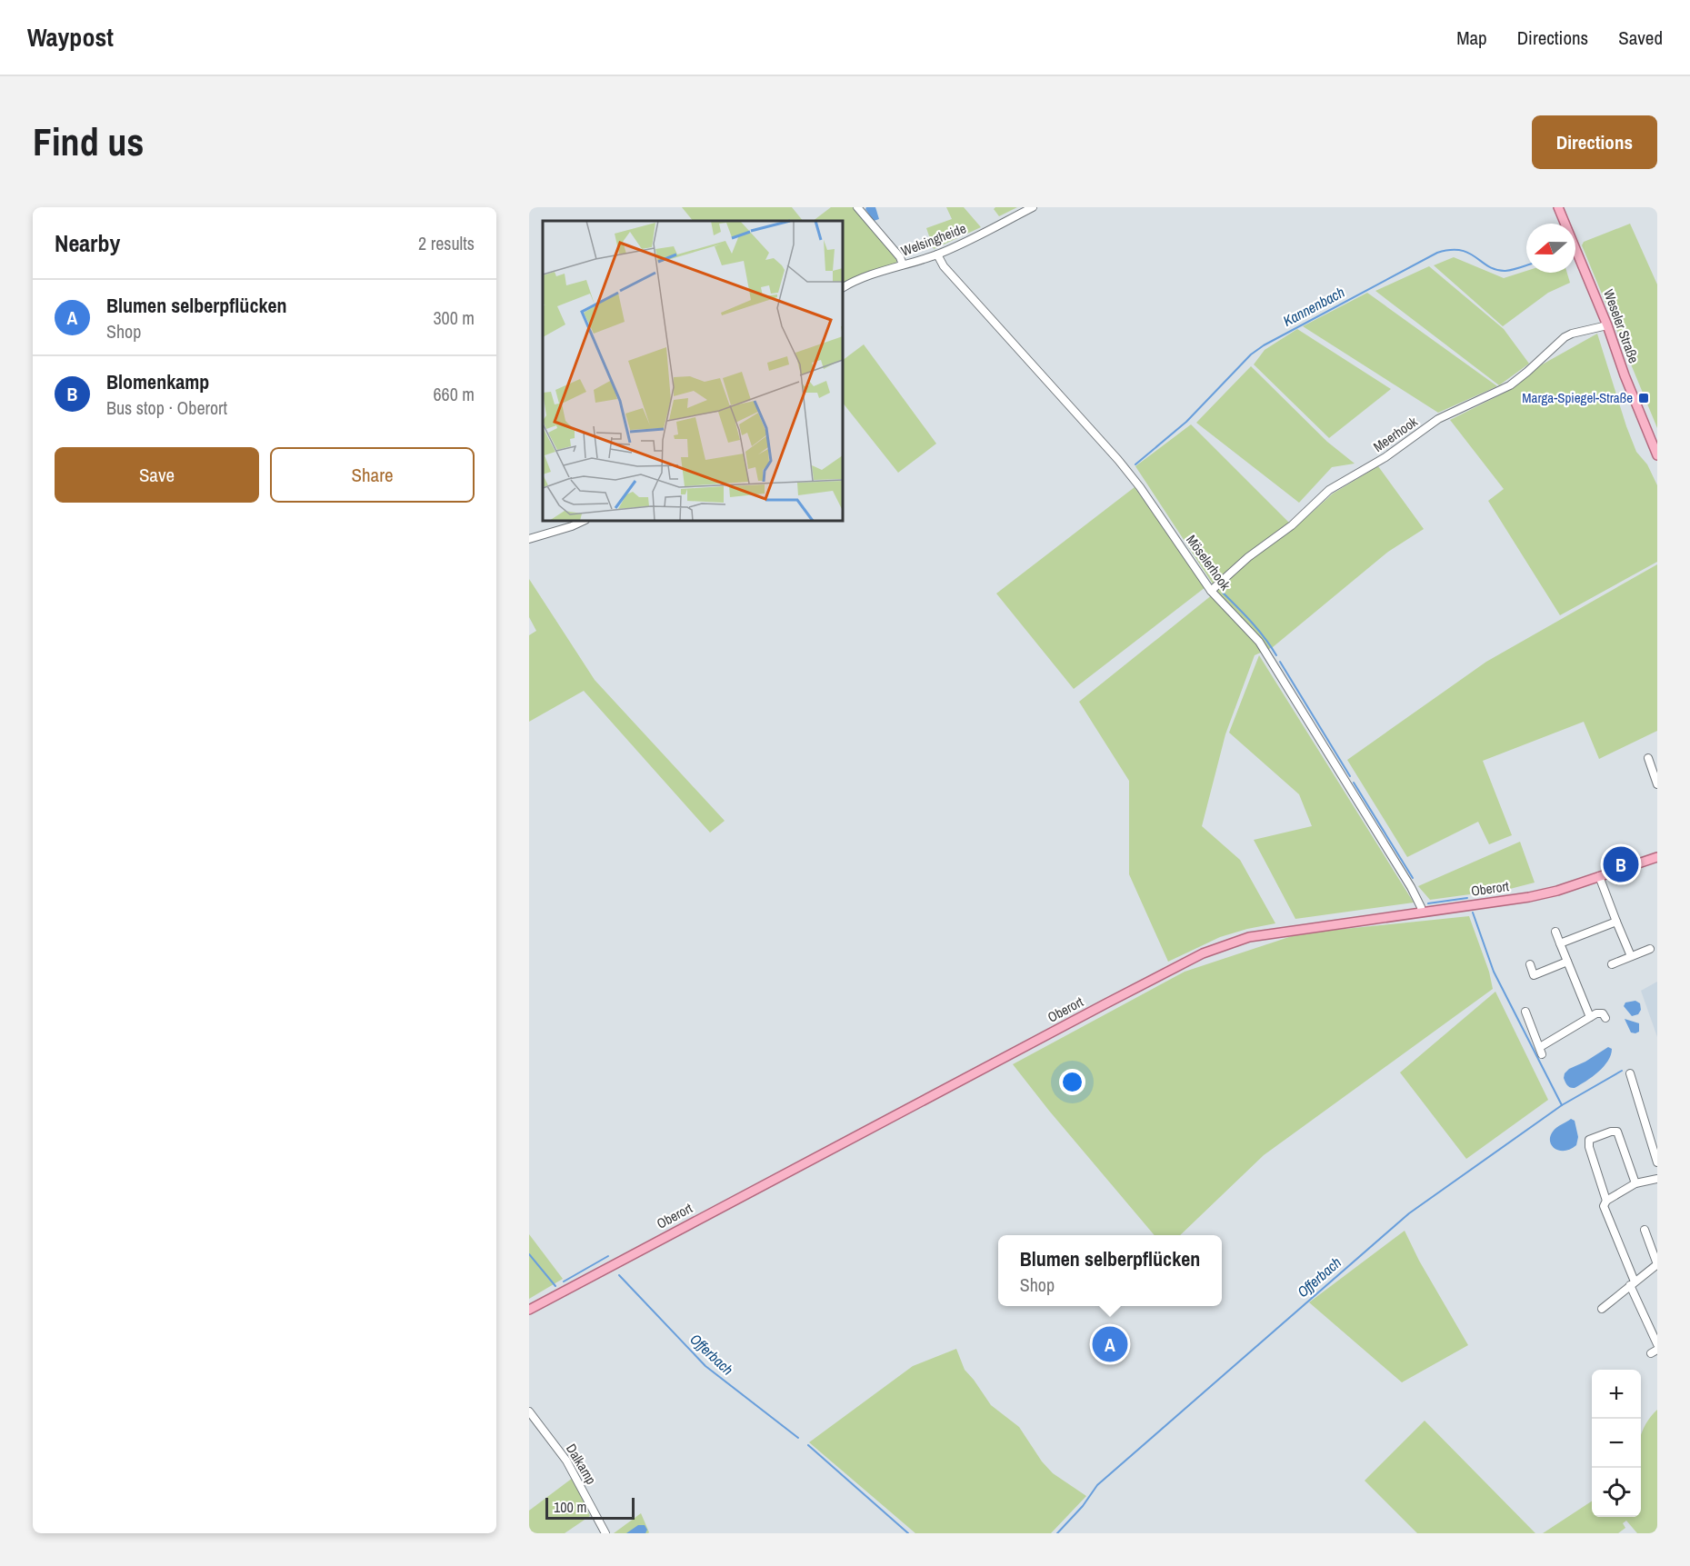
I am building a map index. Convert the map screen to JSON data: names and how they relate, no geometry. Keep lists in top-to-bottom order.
{
  "streets": {
    "main road": ["Weseler Straße", "Oberort"],
    "street": [
      "Welsingheide",
      "Meerhook",
      "Möselerhook",
      "Dalkamp"
    ]
  },
  "crossings": [
    ["Welsingheide", "Möselerhook"],
    ["Weseler Straße", "Meerhook"],
    ["Meerhook", "Möselerhook"],
    ["Möselerhook", "Oberort"]
  ],
  "water": ["Kannenbach", "Offerbach"],
  "places": {
    "transit": ["Marga-Spiegel-Straße"]
  },
  "scale_bar": "100 m",
  "north": "left",
  "page": {
    "header": "Waypost",
    "nav": ["Map", "Directions", "Saved"],
    "buttons": [
      "Directions",
      ["Save", "Share"]
    ],
    "title": "Find us",
    "heading": ["Nearby", "2 results"],
    "list": [
      {
        "mark": "A",
        "name": "Blumen selberpflücken",
        "note": "Shop",
        "value": "300 m"
      },
      {
        "mark": "B",
        "name": "Blomenkamp",
        "note": "Bus stop · Oberort",
        "value": "660 m"
      }
    ],
    "pins": ["B", "A"],
    "popup": ["Blumen selberpflücken", "Shop"],
    "map_buttons": ["+", "−"],
    "scale": "100 m"
  }
}
